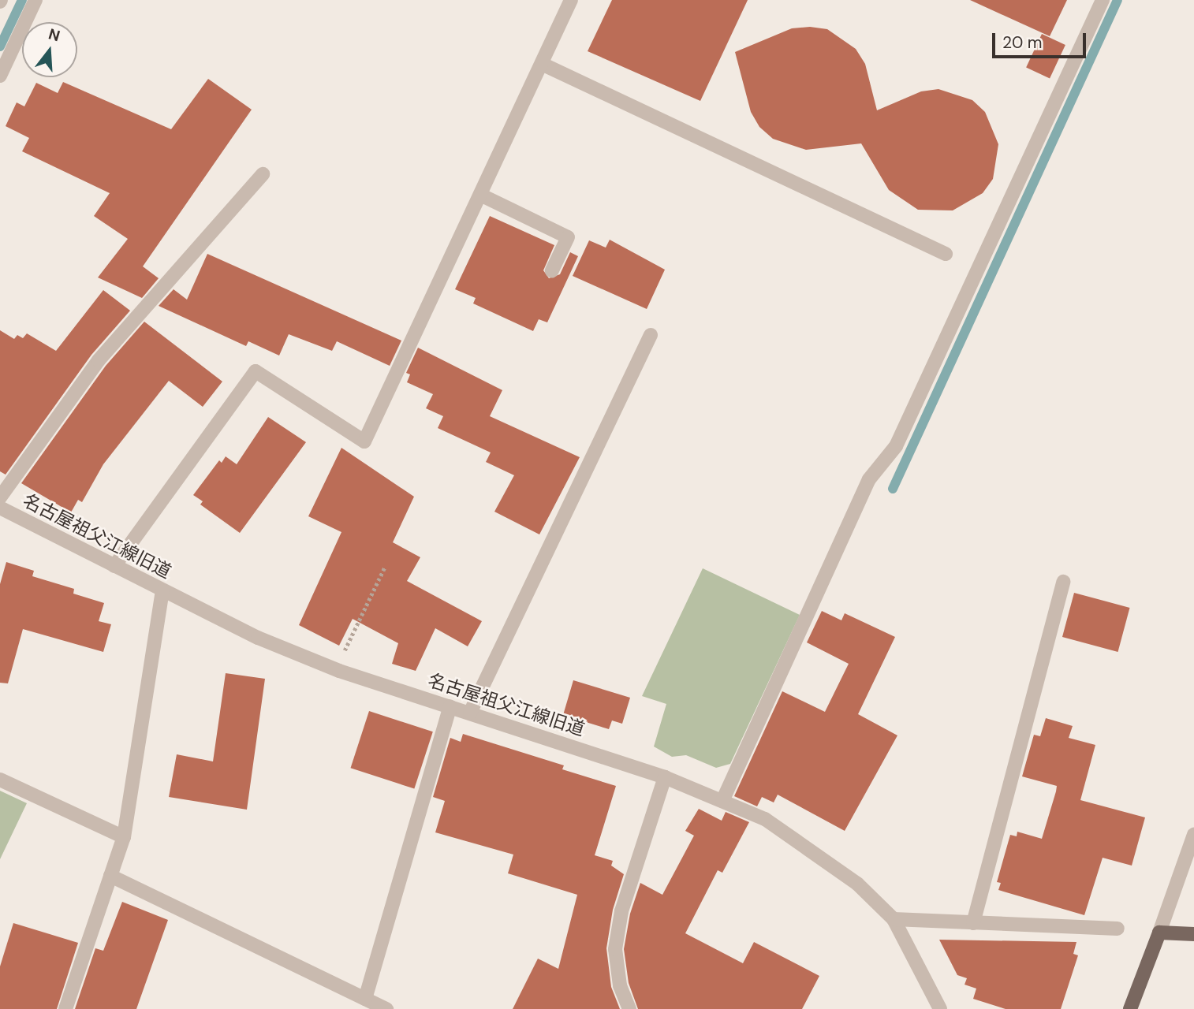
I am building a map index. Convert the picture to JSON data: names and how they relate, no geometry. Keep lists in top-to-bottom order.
{
  "streets": {
    "street": ["名古屋祖父江線旧道"]
  },
  "scale_bar": "20 m",
  "north": "top"
}
